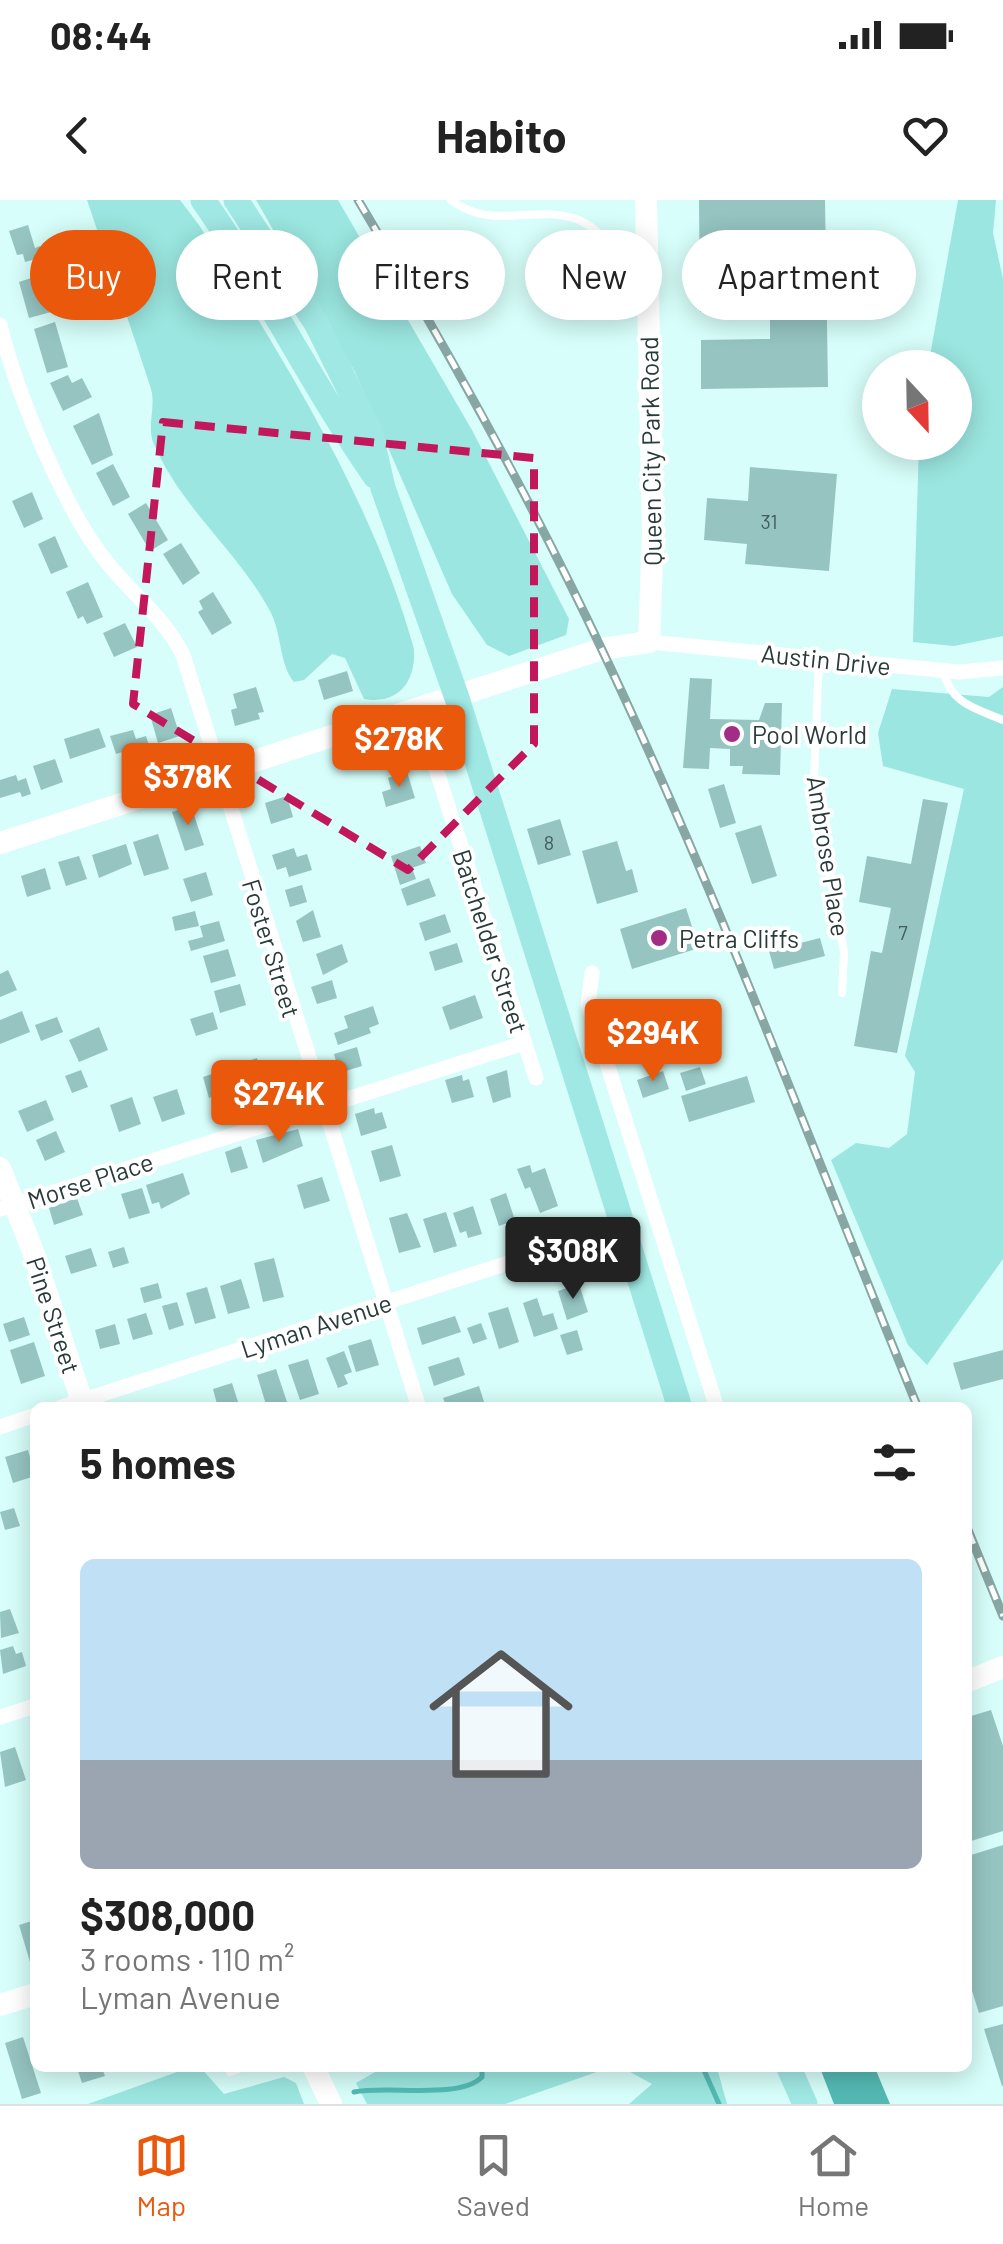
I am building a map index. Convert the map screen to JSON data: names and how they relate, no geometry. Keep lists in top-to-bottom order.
{
  "streets": {
    "main road": ["Queen City Park Road", "Pine Street"],
    "street": [
      "Austin Drive",
      "Batchelder Street",
      "Foster Street",
      "Morse Place",
      "Lyman Avenue"
    ],
    "lane": ["Ambrose Place"]
  },
  "crossings": [
    ["Queen City Park Road", "Austin Drive"],
    ["Austin Drive", "Ambrose Place"],
    ["Batchelder Street", "Morse Place"],
    ["Foster Street", "Morse Place"],
    ["Foster Street", "Lyman Avenue"],
    ["Morse Place", "Pine Street"]
  ],
  "places": ["Pool World", "Petra Cliffs"],
  "house_numbers": ["31", "8", "7"],
  "north": "bottom",
  "page": {
    "status": "08:44",
    "header": "Habito",
    "chip": [
      "Buy",
      "Rent",
      "Filters",
      "New",
      "Apartment"
    ],
    "price": [
      "$278K",
      "$378K",
      "$294K",
      "$274K",
      "$308K"
    ],
    "heading": "5 homes",
    "list": [
      {
        "name": "$308,000",
        "note": "3 rooms · 110 m² · Lyman Avenue"
      }
    ],
    "tabs": ["Map", "Saved", "Home"]
  }
}
